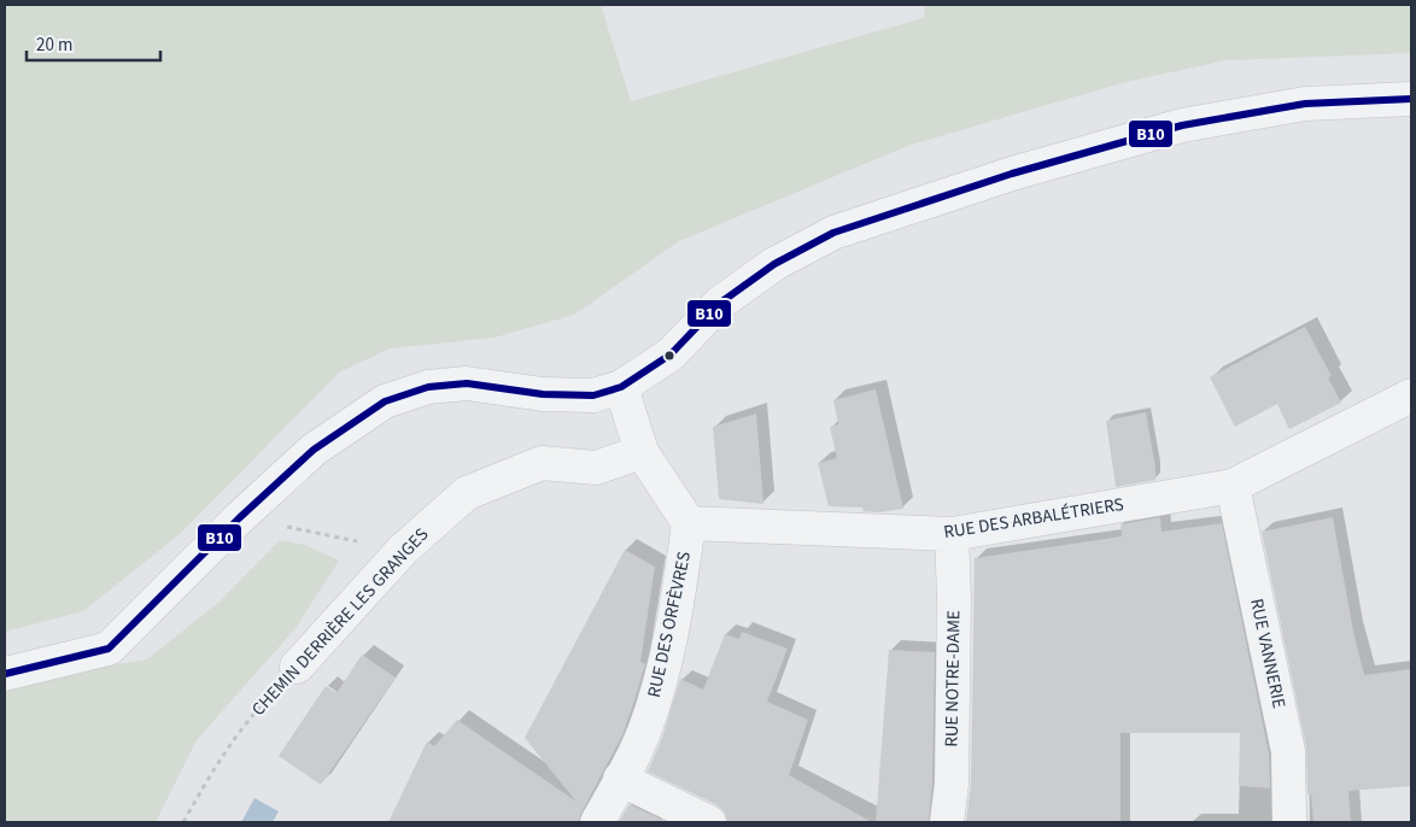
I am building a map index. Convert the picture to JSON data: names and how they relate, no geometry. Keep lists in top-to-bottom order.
{
  "streets": {
    "street": [
      "RUE DES ARBALÉTRIERS",
      "CHEMIN DERRIÈRE LES GRANGES",
      "RUE DES ORFÈVRES",
      "RUE VANNERIE",
      "RUE NOTRE-DAME"
    ]
  },
  "crossings": [
    ["RUE DES ARBALÉTRIERS", "RUE DES ORFÈVRES"],
    ["RUE DES ARBALÉTRIERS", "RUE VANNERIE"],
    ["RUE DES ARBALÉTRIERS", "RUE NOTRE-DAME"]
  ],
  "lines": ["transit line B10"],
  "scale_bar": "20 m"
}
